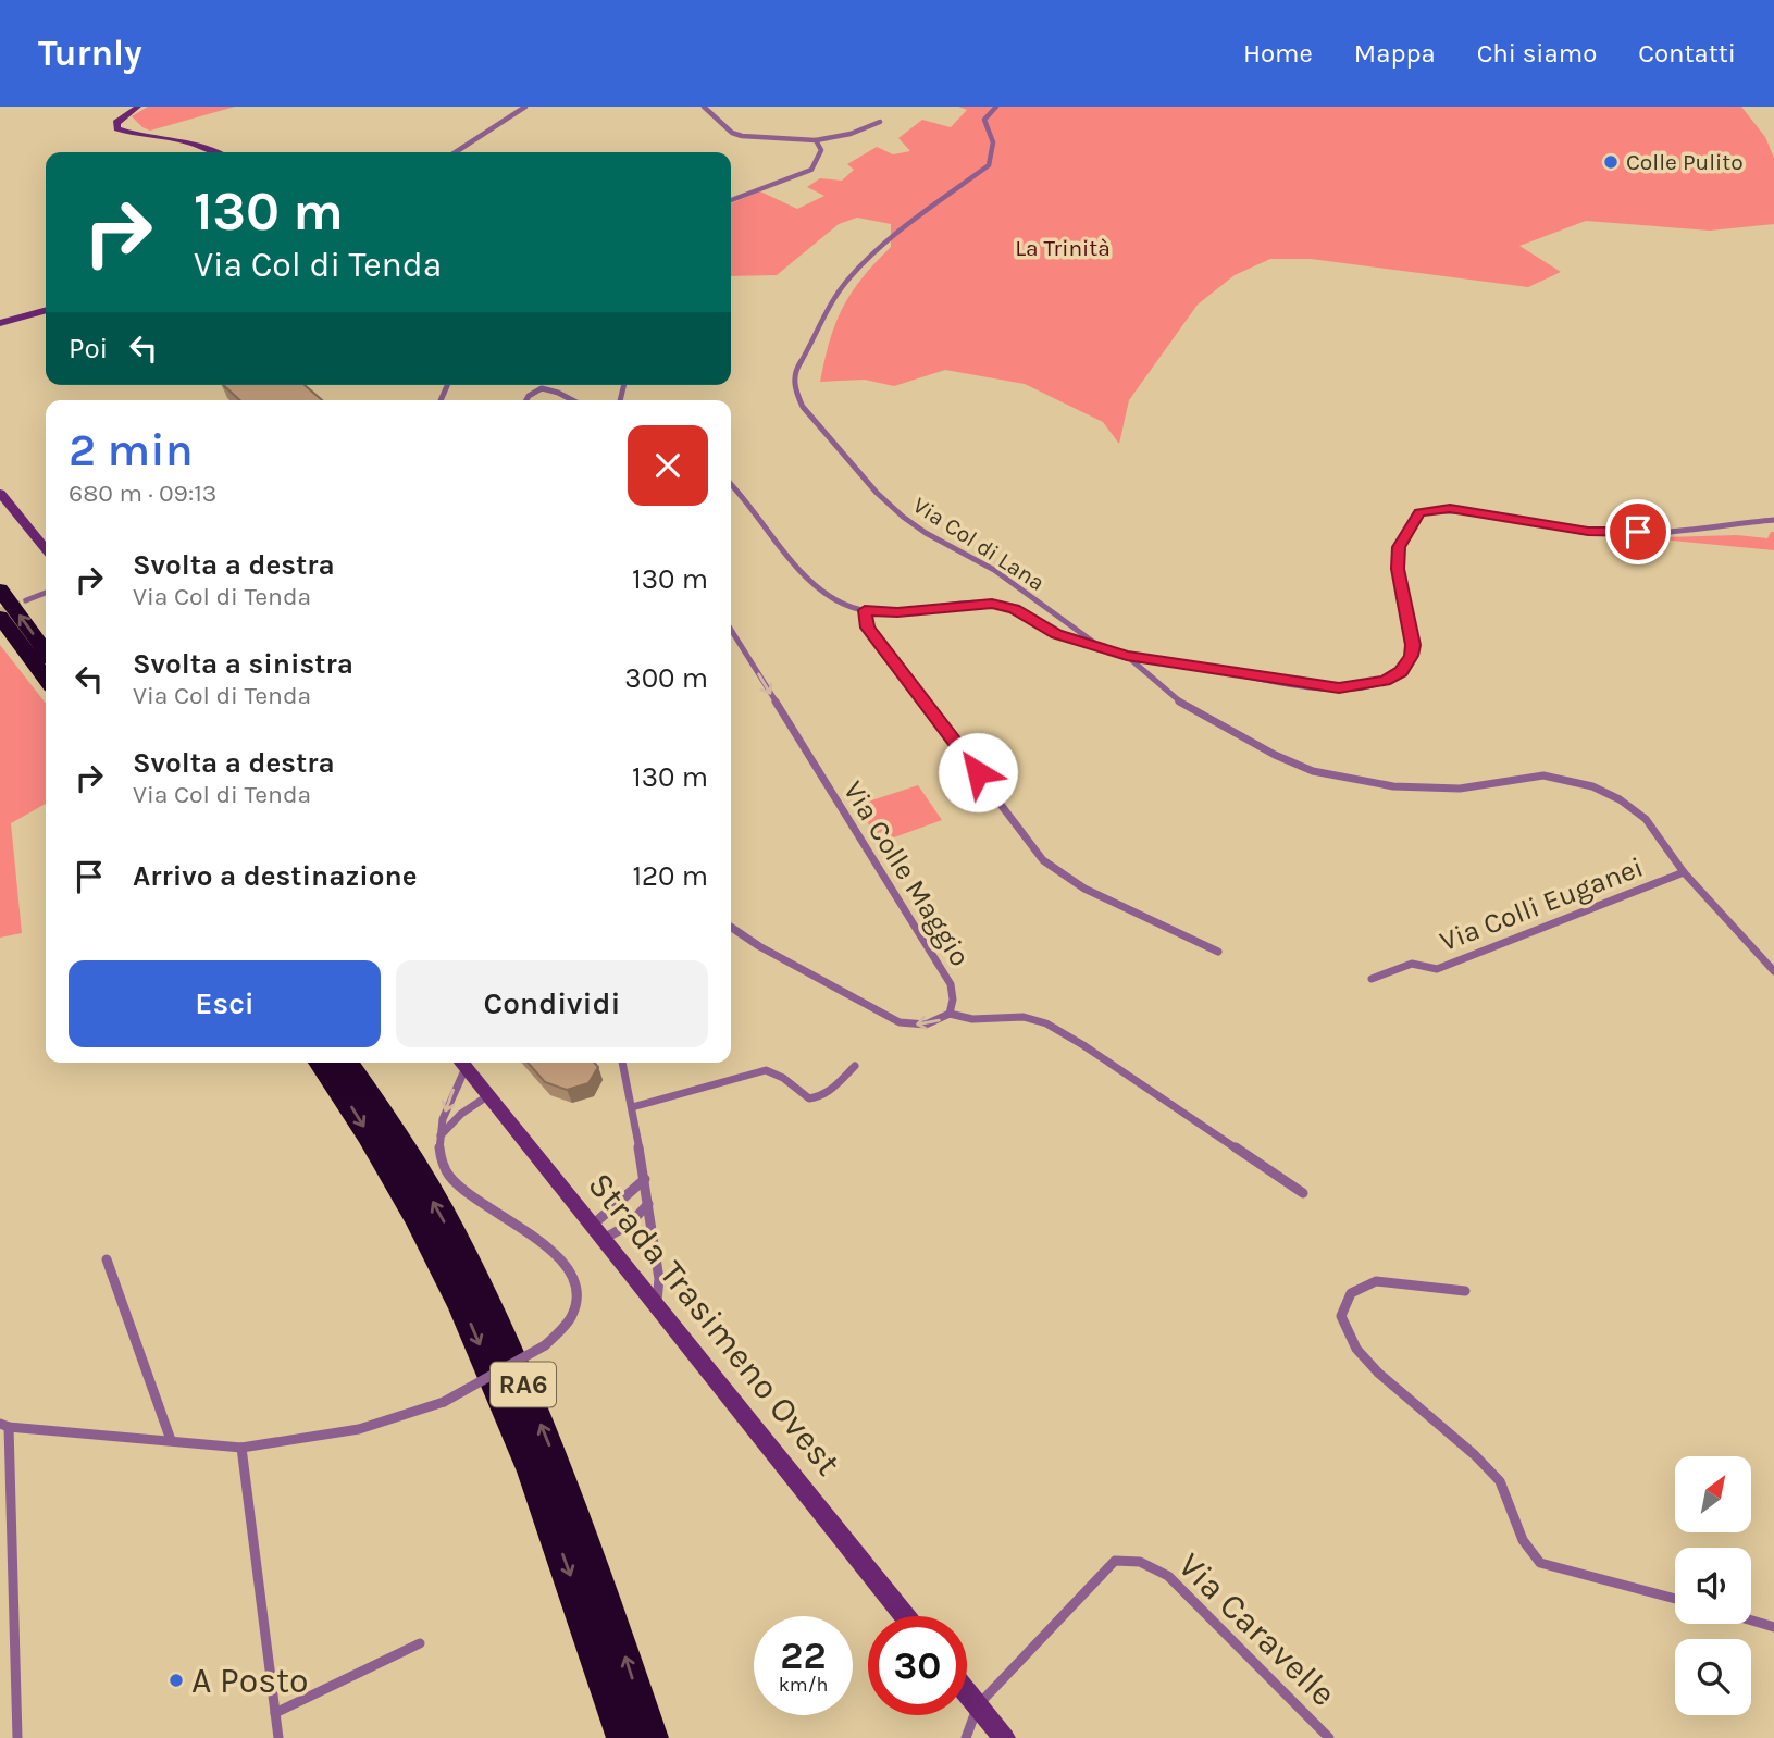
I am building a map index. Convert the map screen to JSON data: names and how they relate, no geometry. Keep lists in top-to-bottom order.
{
  "streets": {
    "highway": ["RA6"],
    "main road": ["Strada Trasimeno Ovest"],
    "street": [
      "Via Col di Lana",
      "Via Colle Maggio",
      "Via Colli Euganei",
      "Via Caravelle"
    ]
  },
  "parks": ["La Trinità"],
  "places": ["Colle Pulito", "A Posto"],
  "north": "top right",
  "page": {
    "header": "Turnly",
    "nav": [
      "Home",
      "Mappa",
      "Chi siamo",
      "Contatti"
    ],
    "turn": ["130 m", "Via Col di Tenda"],
    "then": "Poi",
    "heading": ["2 min", "680 m · 09:13"],
    "list": [
      {
        "name": "Svolta a destra",
        "note": "Via Col di Tenda",
        "value": "130 m"
      },
      {
        "name": "Svolta a sinistra",
        "note": "Via Col di Tenda",
        "value": "300 m"
      },
      {
        "name": "Svolta a destra",
        "note": "Via Col di Tenda",
        "value": "130 m"
      },
      {
        "name": "Arrivo a destinazione",
        "value": "120 m"
      }
    ],
    "buttons": ["Esci", "Condividi"],
    "speed": "22 km/h",
    "limit": "30"
  }
}
